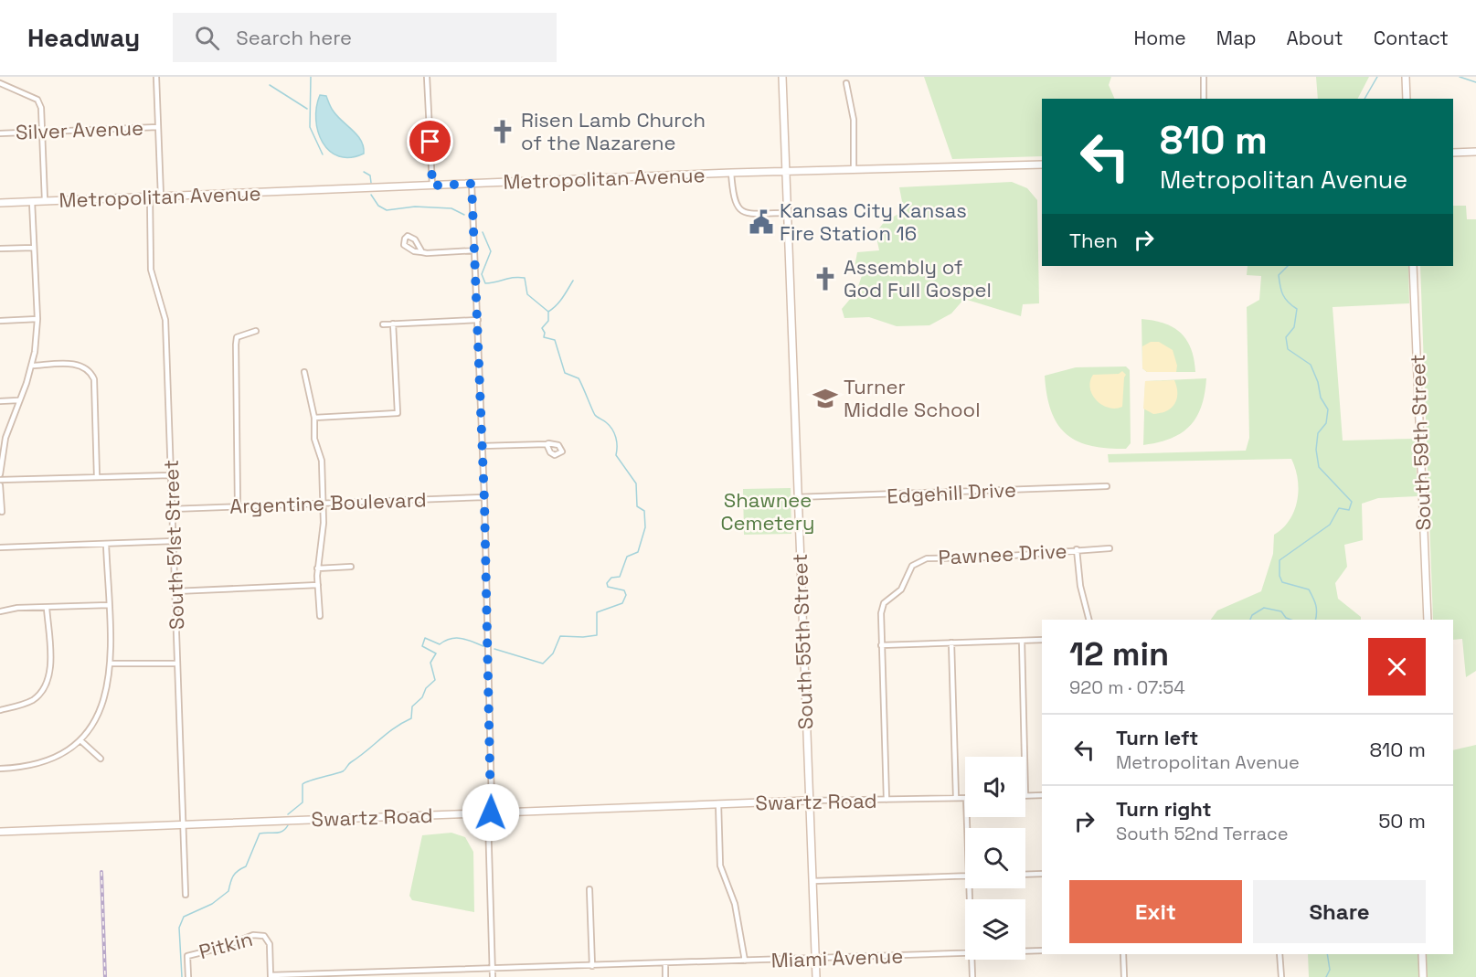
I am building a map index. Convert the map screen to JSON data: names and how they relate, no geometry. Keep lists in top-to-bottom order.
{
  "streets": {
    "main road": [
      "Metropolitan Avenue",
      "South 59th Street",
      "South 55th Street",
      "Swartz Road"
    ],
    "street": [
      "Silver Avenue",
      "Edgehill Drive",
      "Argentine Boulevard",
      "South 51st Street",
      "Pawnee Drive",
      "Pitkin",
      "Miami Avenue"
    ]
  },
  "crossings": [
    ["Metropolitan Avenue", "South 51st Street"],
    ["Metropolitan Avenue", "South 55th Street"],
    ["Edgehill Drive", "South 55th Street"],
    ["Argentine Boulevard", "South 51st Street"],
    ["South 51st Street", "Swartz Road"],
    ["Pawnee Drive", "Swartz Road"],
    ["South 55th Street", "Swartz Road"],
    ["South 55th Street", "Miami Avenue"],
    ["Pitkin", "Miami Avenue"]
  ],
  "parks": ["Shawnee Cemetery"],
  "places": {
    "church": ["Risen Lamb Church of the Nazarene", "Assembly of God Full Gospel"],
    "public building": ["Kansas City Kansas Fire Station 16"],
    "school or university": ["Turner Middle School"]
  },
  "page": {
    "header": "Headway",
    "search": "Search here",
    "nav": [
      "Home",
      "Map",
      "About",
      "Contact"
    ],
    "turn": ["810 m", "Metropolitan Avenue"],
    "then": "Then",
    "heading": ["12 min", "920 m · 07:54"],
    "list": [
      {
        "name": "Turn left",
        "note": "Metropolitan Avenue",
        "value": "810 m"
      },
      {
        "name": "Turn right",
        "note": "South 52nd Terrace",
        "value": "50 m"
      }
    ],
    "buttons": ["Exit", "Share"]
  }
}
